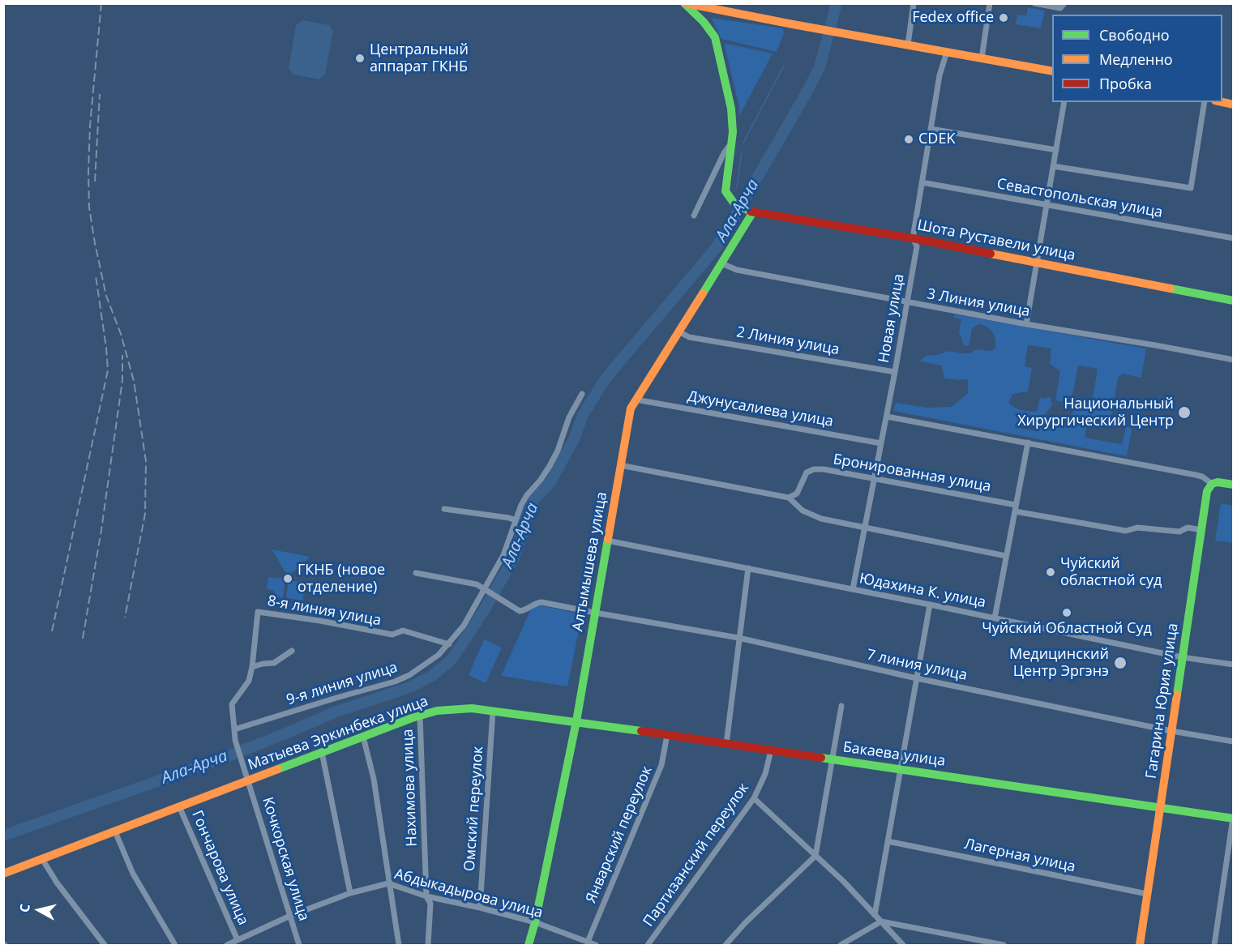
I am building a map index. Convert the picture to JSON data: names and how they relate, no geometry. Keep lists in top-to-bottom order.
{
  "streets": {
    "main road": [
      "Шота Руставели улица",
      "Алтымышева улица",
      "Гагарина Юрия улица",
      "Матыева Эркинбека улица",
      "Бакаева улица"
    ],
    "street": [
      "Севастопольская улица",
      "3 Линия улица",
      "Новая улица",
      "2 Линия улица",
      "Джунусалиева улица",
      "Бронированная улица",
      "Юдахина К. улица",
      "8-я линия улица",
      "7 линия улица",
      "9-я линия улица",
      "Нахимова улица",
      "Омский переулок",
      "Январский переулок",
      "Партизанский переулок",
      "Лагерная улица",
      "Кочкорская улица",
      "Гончарова улица",
      "Абдыкадырова улица"
    ]
  },
  "crossings": [
    ["Севастопольская улица", "Новая улица"],
    ["Шота Руставели улица", "Новая улица"],
    ["Шота Руставели улица", "Алтымышева улица"],
    ["3 Линия улица", "Новая улица"],
    ["3 Линия улица", "Алтымышева улица"],
    ["Новая улица", "2 Линия улица"],
    ["Новая улица", "Джунусалиева улица"],
    ["Новая улица", "Бронированная улица"],
    ["Новая улица", "Юдахина К. улица"],
    ["2 Линия улица", "Алтымышева улица"],
    ["Джунусалиева улица", "Алтымышева улица"],
    ["Бронированная улица", "Гагарина Юрия улица"],
    ["Алтымышева улица", "Юдахина К. улица"],
    ["Алтымышева улица", "7 линия улица"],
    ["Алтымышева улица", "Матыева Эркинбека улица"],
    ["Алтымышева улица", "Абдыкадырова улица"],
    ["Юдахина К. улица", "Гагарина Юрия улица"],
    ["8-я линия улица", "9-я линия улица"],
    ["7 линия улица", "9-я линия улица"],
    ["7 линия улица", "Гагарина Юрия улица"],
    ["Гагарина Юрия улица", "Бакаева улица"],
    ["Гагарина Юрия улица", "Лагерная улица"],
    ["Матыева Эркинбека улица", "Бакаева улица"],
    ["Матыева Эркинбека улица", "Нахимова улица"],
    ["Матыева Эркинбека улица", "Омский переулок"],
    ["Матыева Эркинбека улица", "Январский переулок"],
    ["Матыева Эркинбека улица", "Кочкорская улица"],
    ["Матыева Эркинбека улица", "Гончарова улица"],
    ["Бакаева улица", "Партизанский переулок"],
    ["Нахимова улица", "Абдыкадырова улица"],
    ["Омский переулок", "Абдыкадырова улица"],
    ["Январский переулок", "Абдыкадырова улица"],
    ["Кочкорская улица", "Абдыкадырова улица"],
    ["Гончарова улица", "Абдыкадырова улица"]
  ],
  "water": ["Ала-Арча"],
  "places": [
    "Fedex office",
    "Центральный аппарат ГКНБ",
    "CDEK",
    "Национальный Хирургический Центр",
    "Чуйский областной суд",
    "ГКНБ (новое отделение)",
    "Чуйский Областной Суд",
    "Медицинский Центр Эргэнэ"
  ],
  "legend": ["Свободно", "Медленно", "Пробка"],
  "north": "left"
}
